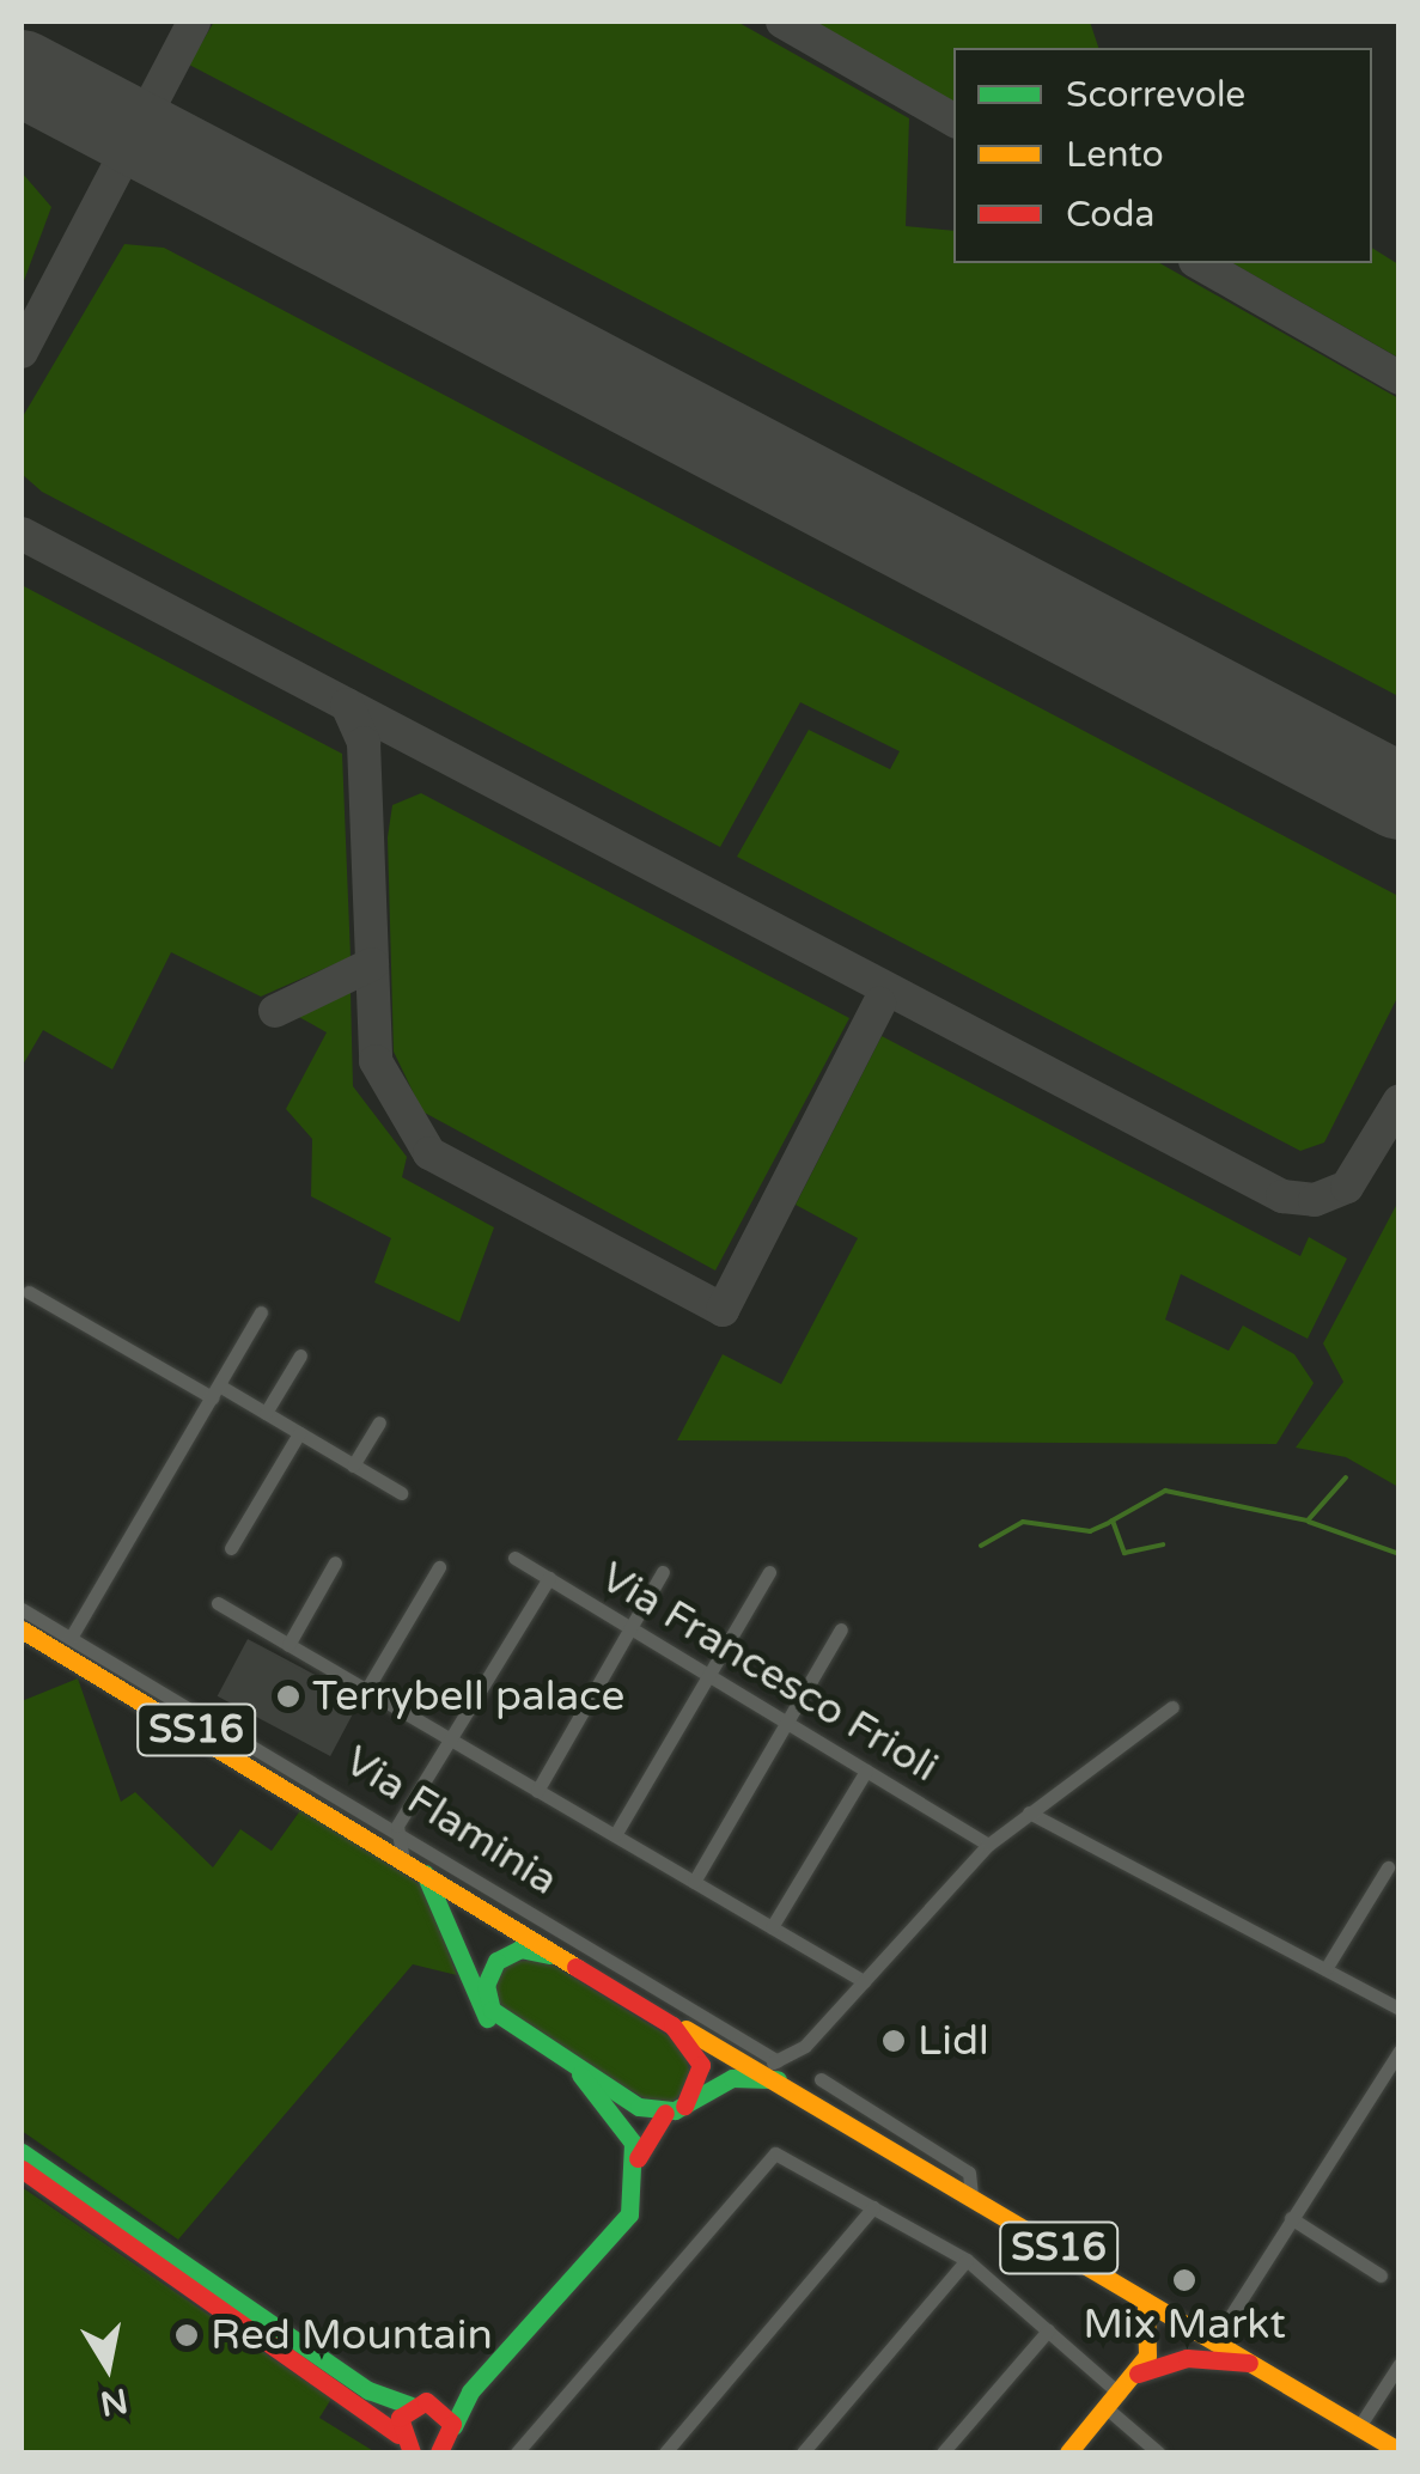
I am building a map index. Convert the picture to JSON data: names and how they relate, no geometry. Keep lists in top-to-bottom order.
{
  "streets": {
    "main road": ["SS16", "Via Flaminia"],
    "street": ["Via Francesco Frioli"]
  },
  "places": [
    "Terrybell palace",
    "Lidl",
    "Mix Markt",
    "Red Mountain"
  ],
  "legend": ["Scorrevole", "Lento", "Coda"],
  "north": "bottom"
}
